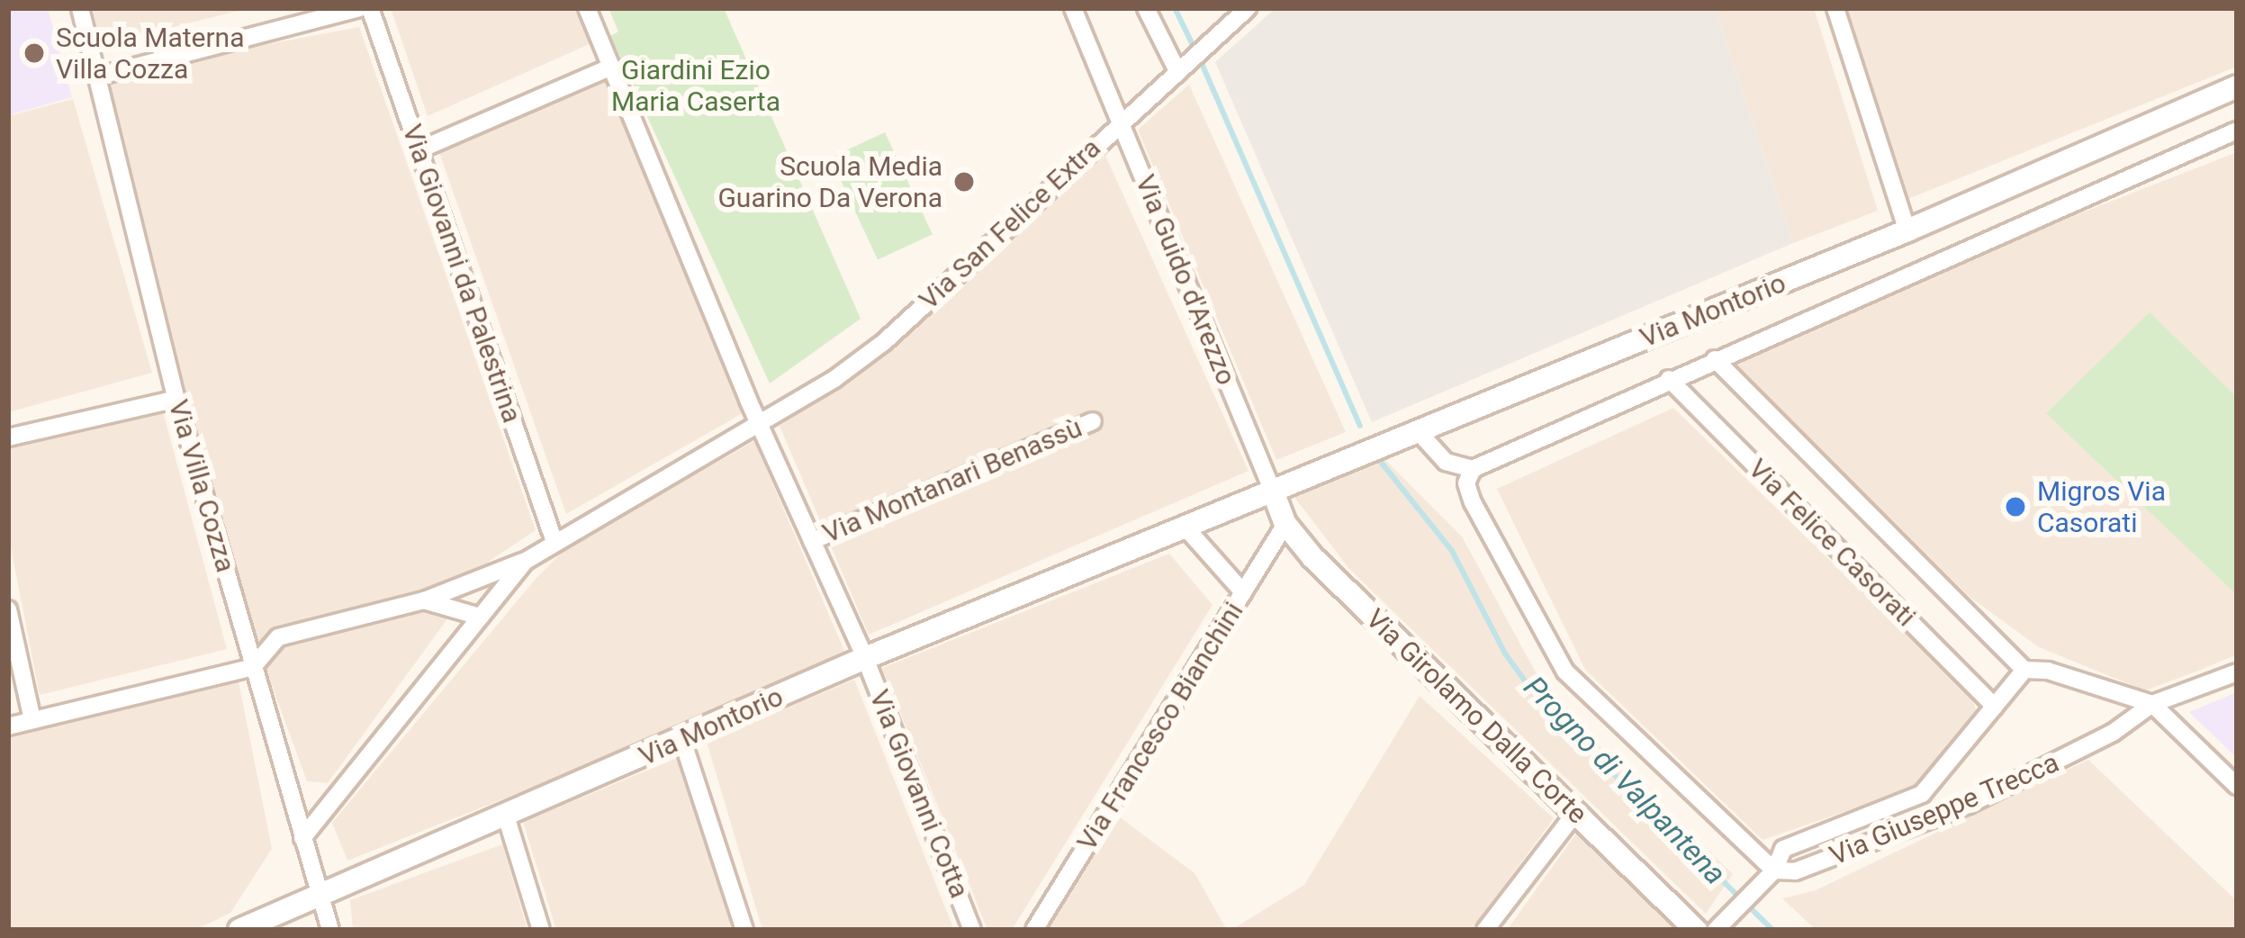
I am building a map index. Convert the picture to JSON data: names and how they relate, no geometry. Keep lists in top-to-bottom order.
{
  "streets": {
    "street": [
      "Via San Felice Extra",
      "Via Giovanni da Palestrina",
      "Via Guido d'Arezzo",
      "Via Montorio",
      "Via Montanari Benassù",
      "Via Villa Cozza",
      "Via Felice Casorati",
      "Via Girolamo Dalla Corte",
      "Via Francesco Bianchini",
      "Via Giovanni Cotta",
      "Via Giuseppe Trecca"
    ]
  },
  "crossings": [
    ["Via San Felice Extra", "Via Giovanni da Palestrina"],
    ["Via San Felice Extra", "Via Guido d'Arezzo"],
    ["Via San Felice Extra", "Via Villa Cozza"],
    ["Via Guido d'Arezzo", "Via Montorio"],
    ["Via Guido d'Arezzo", "Via Girolamo Dalla Corte"],
    ["Via Montorio", "Via Villa Cozza"],
    ["Via Montorio", "Via Felice Casorati"],
    ["Via Montorio", "Via Girolamo Dalla Corte"],
    ["Via Montorio", "Via Giovanni Cotta"],
    ["Via Felice Casorati", "Via Giuseppe Trecca"],
    ["Via Girolamo Dalla Corte", "Via Francesco Bianchini"]
  ],
  "water": ["Progno di Valpantena"],
  "parks": ["Giardini Ezio Maria Caserta"],
  "places": ["Scuola Materna Villa Cozza", "Scuola Media Guarino Da Verona", "Migros Via Casorati"]
}
